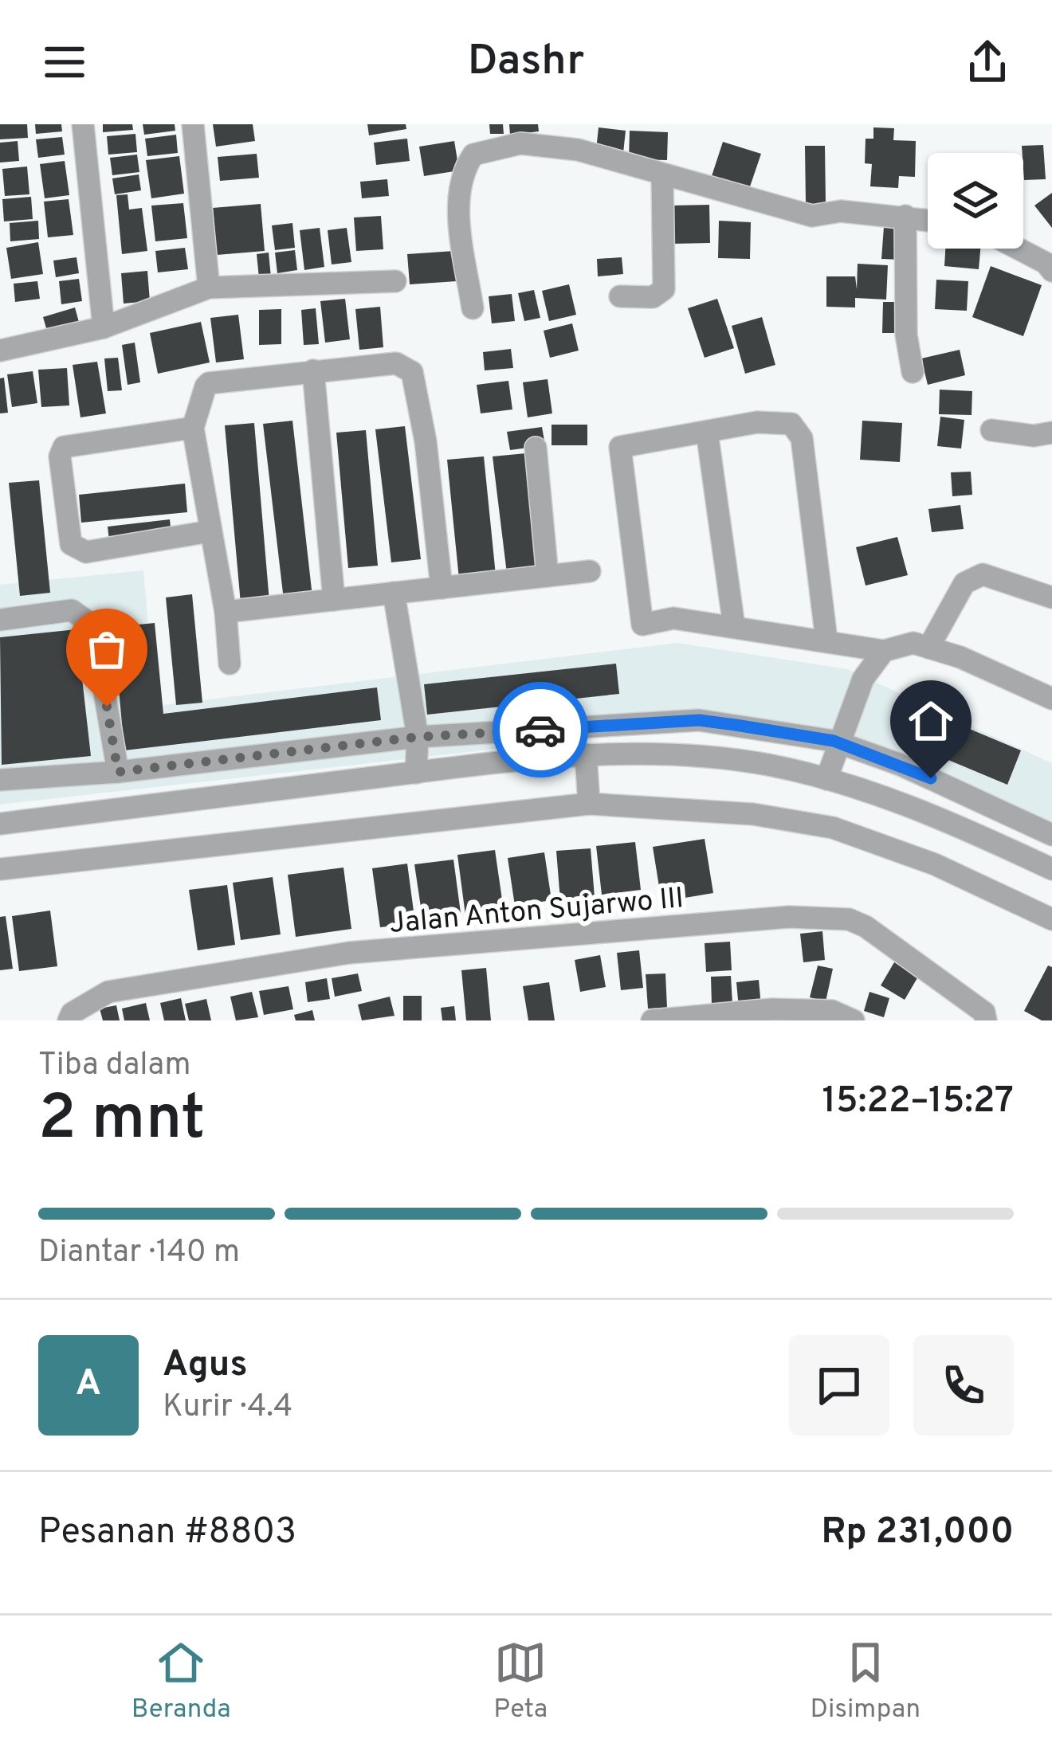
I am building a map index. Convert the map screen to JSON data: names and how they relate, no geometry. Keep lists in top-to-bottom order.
{
  "streets": {
    "street": ["Jalan Anton Sujarwo III"]
  },
  "page": {
    "header": "Dashr",
    "heading": ["2 mnt", "Tiba dalam", "15:22–15:27"],
    "panel": [
      "Agus",
      "Kurir · 4.4",
      "Pesanan #8803",
      "Rp 231,000"
    ],
    "bar": "Diantar · 140 m",
    "round": "A",
    "tabs": ["Beranda", "Peta", "Disimpan"]
  }
}
